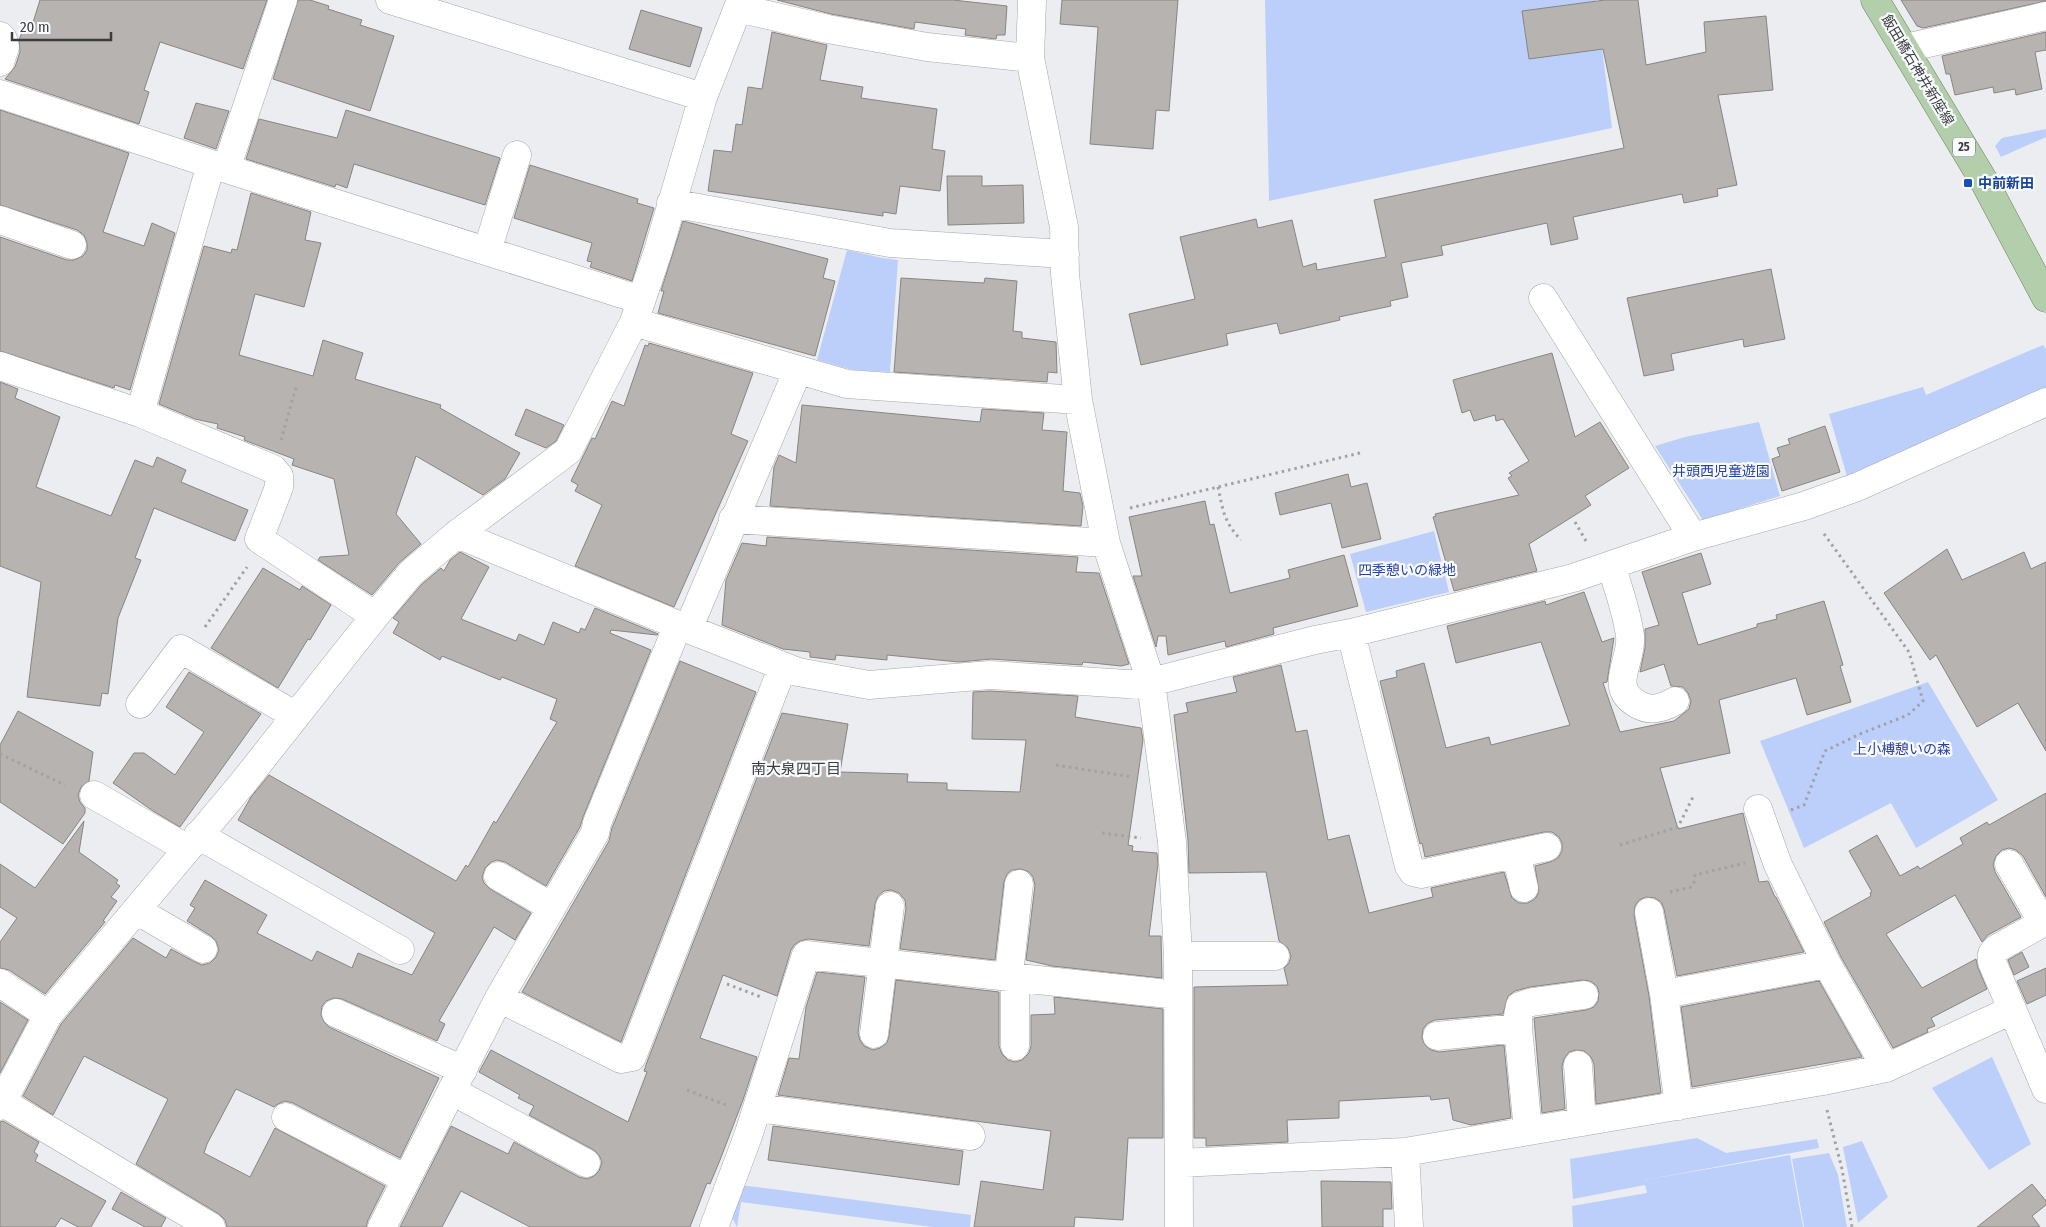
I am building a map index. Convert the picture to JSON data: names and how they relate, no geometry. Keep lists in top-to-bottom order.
{
  "streets": {
    "main road": ["飯田橋石神井新座線", "25"]
  },
  "districts": ["南大泉四丁目"],
  "parks": ["井頭西児童遊園", "四季憩いの緑地", "上小榑憩いの森"],
  "places": {
    "transit": ["中前新田"]
  },
  "scale_bar": "20 m"
}
